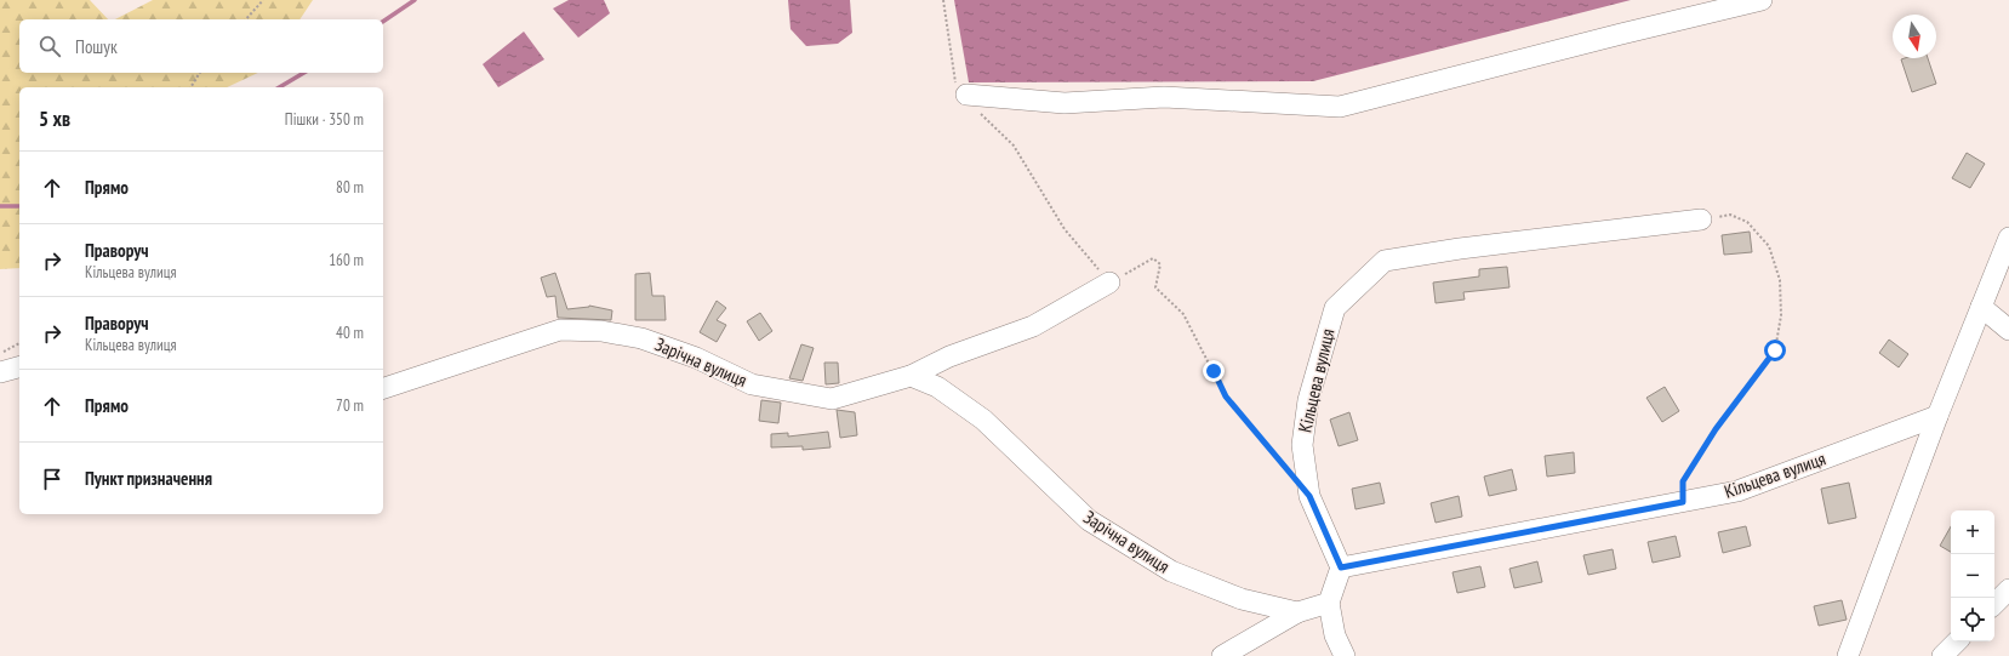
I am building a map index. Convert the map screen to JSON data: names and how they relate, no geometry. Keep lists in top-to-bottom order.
{
  "streets": {
    "street": ["Зарічна вулиця", "Кільцева вулиця"]
  },
  "north": "bottom",
  "page": {
    "search": "Пошук",
    "heading": ["5 хв", "Пішки · 350 m"],
    "list": [
      ["Прямо", "80 m"],
      ["Праворуч", "Кільцева вулиця", "160 m"],
      ["Праворуч", "Кільцева вулиця", "40 m"],
      ["Прямо", "70 m"],
      "Пункт призначення"
    ],
    "map_buttons": ["+", "−"]
  }
}
